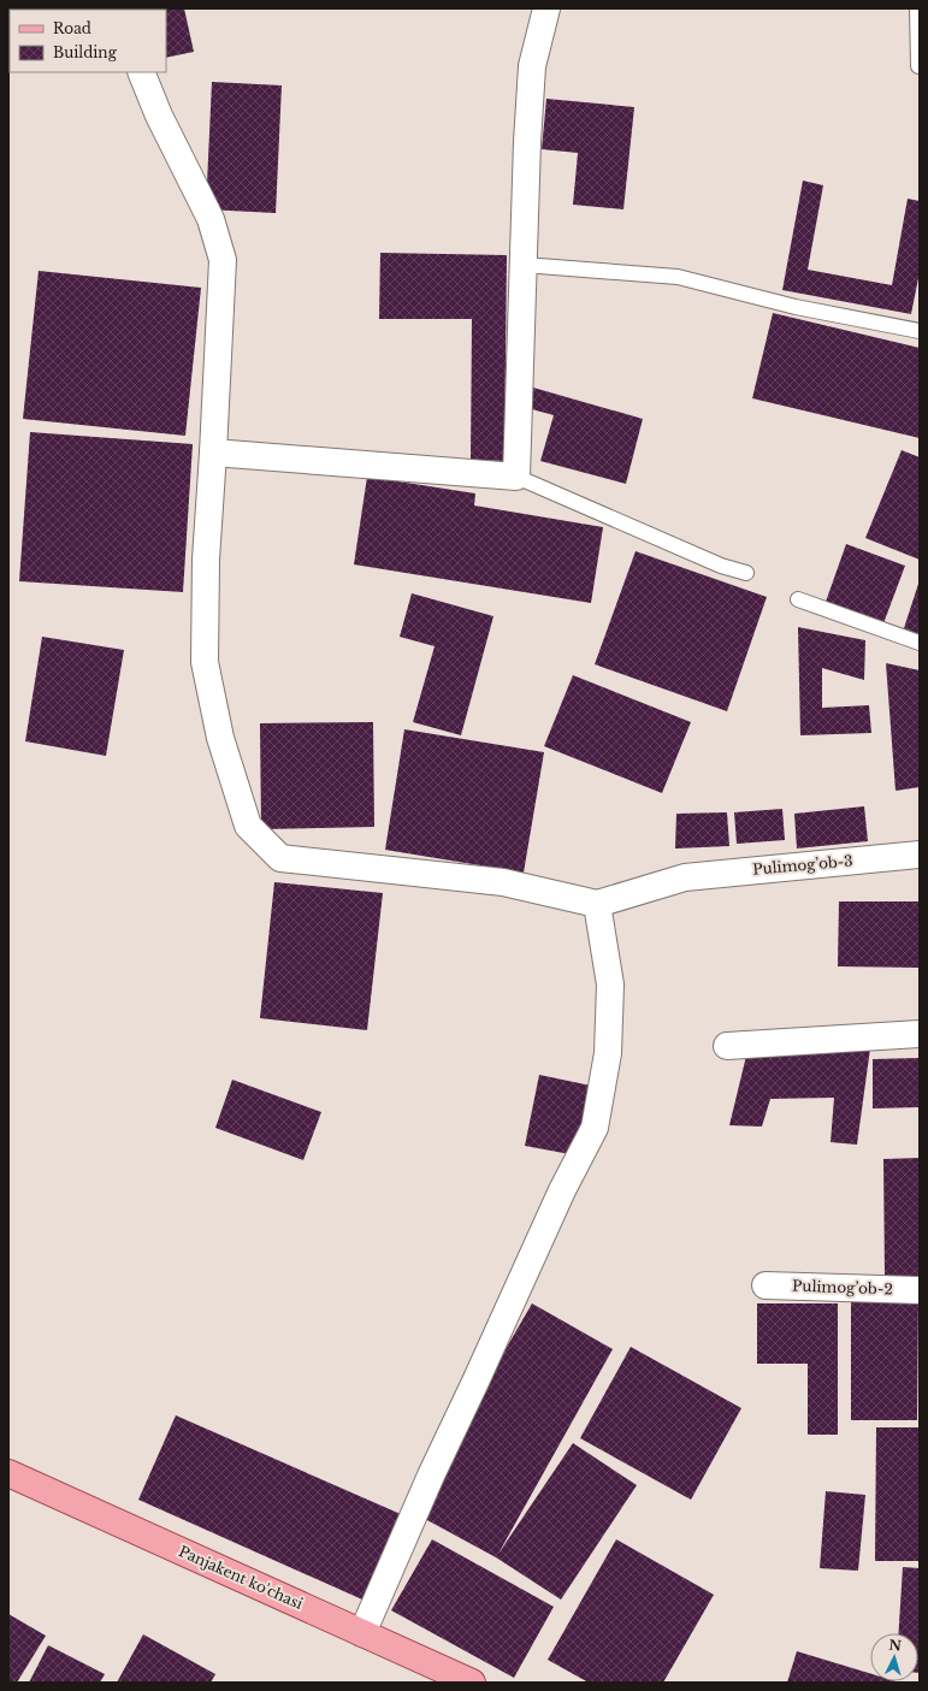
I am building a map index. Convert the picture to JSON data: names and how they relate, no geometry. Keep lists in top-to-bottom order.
{
  "streets": {
    "main road": ["Panjakent ko'chasi"],
    "street": ["Pulimog’ob-3", "Pulimog’ob-2"]
  },
  "legend": ["Road", "Building"],
  "north": "top"
}
